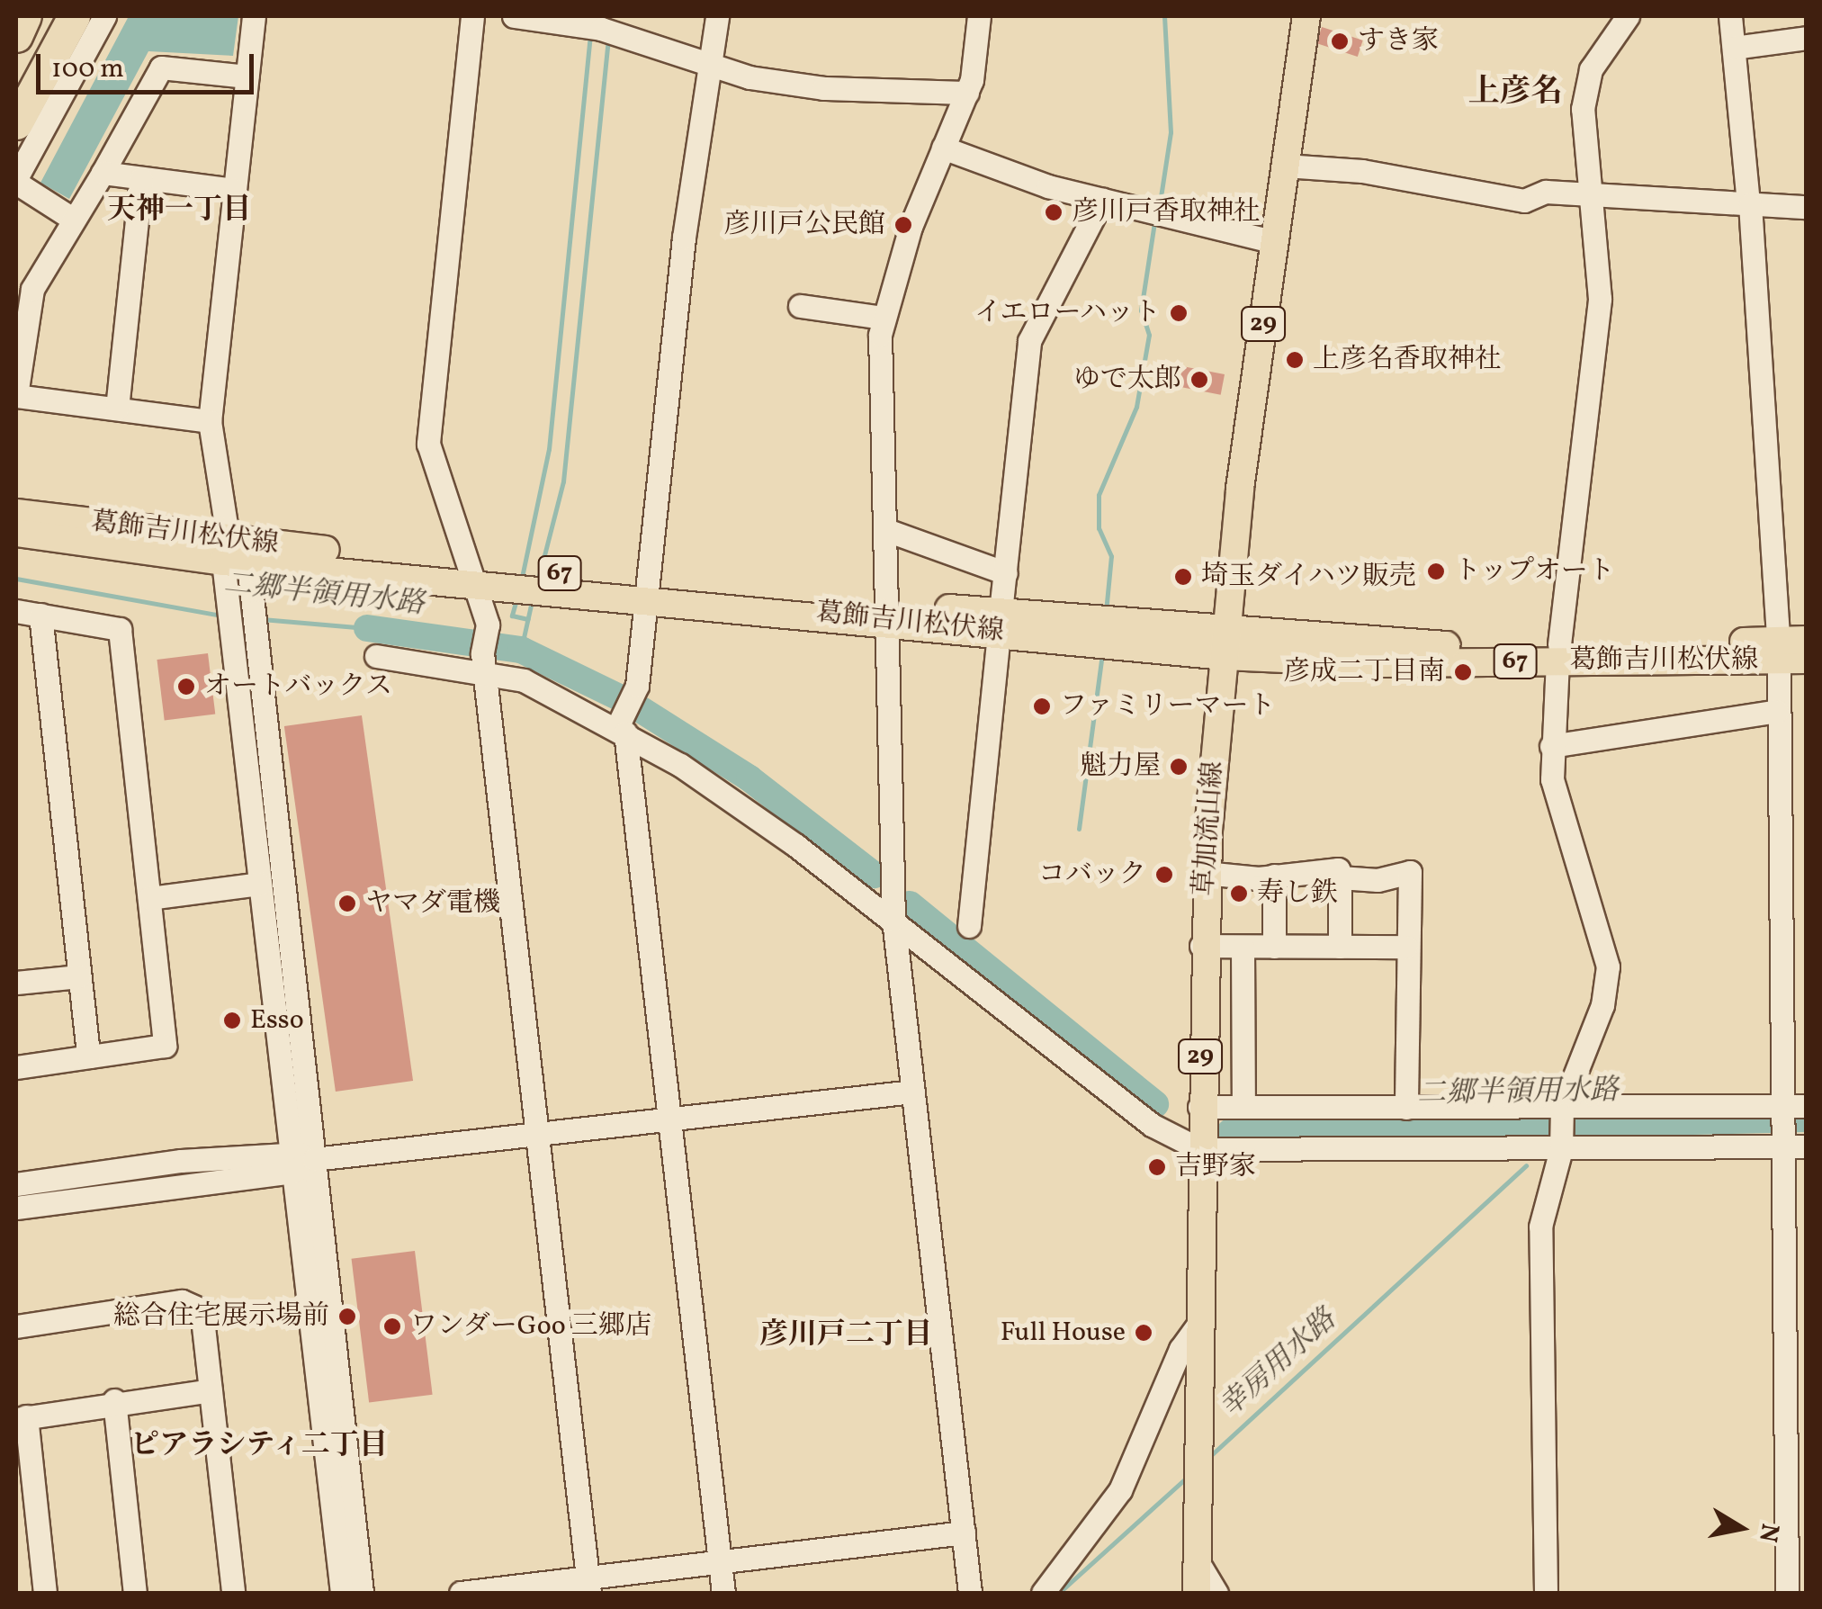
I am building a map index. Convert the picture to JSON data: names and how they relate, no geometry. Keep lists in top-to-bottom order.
{
  "streets": {
    "main road": [
      "29",
      "葛飾吉川松伏線",
      "67",
      "草加流山線"
    ]
  },
  "crossings": [
    ["葛飾吉川松伏線", "草加流山線"]
  ],
  "districts": [
    "上彦名",
    "天神一丁目",
    "彦川戸二丁目",
    "ピアラシティ二丁目"
  ],
  "water": ["二郷半領用水路", "幸房用水路"],
  "places": [
    "すき家",
    "彦川戸香取神社",
    "彦川戸公民館",
    "イエローハット",
    "上彦名香取神社",
    "ゆで太郎",
    "トップオート",
    "埼玉ダイハツ販売",
    "彦成二丁目南",
    "オートバックス",
    "ファミリーマート",
    "魁力屋",
    "コバック",
    "寿し鉄",
    "ヤマダ電機",
    "Esso",
    "吉野家",
    "総合住宅展示場前",
    "ワンダーGoo 三郷店",
    "Full House"
  ],
  "scale_bar": "100 m",
  "north": "right"
}
